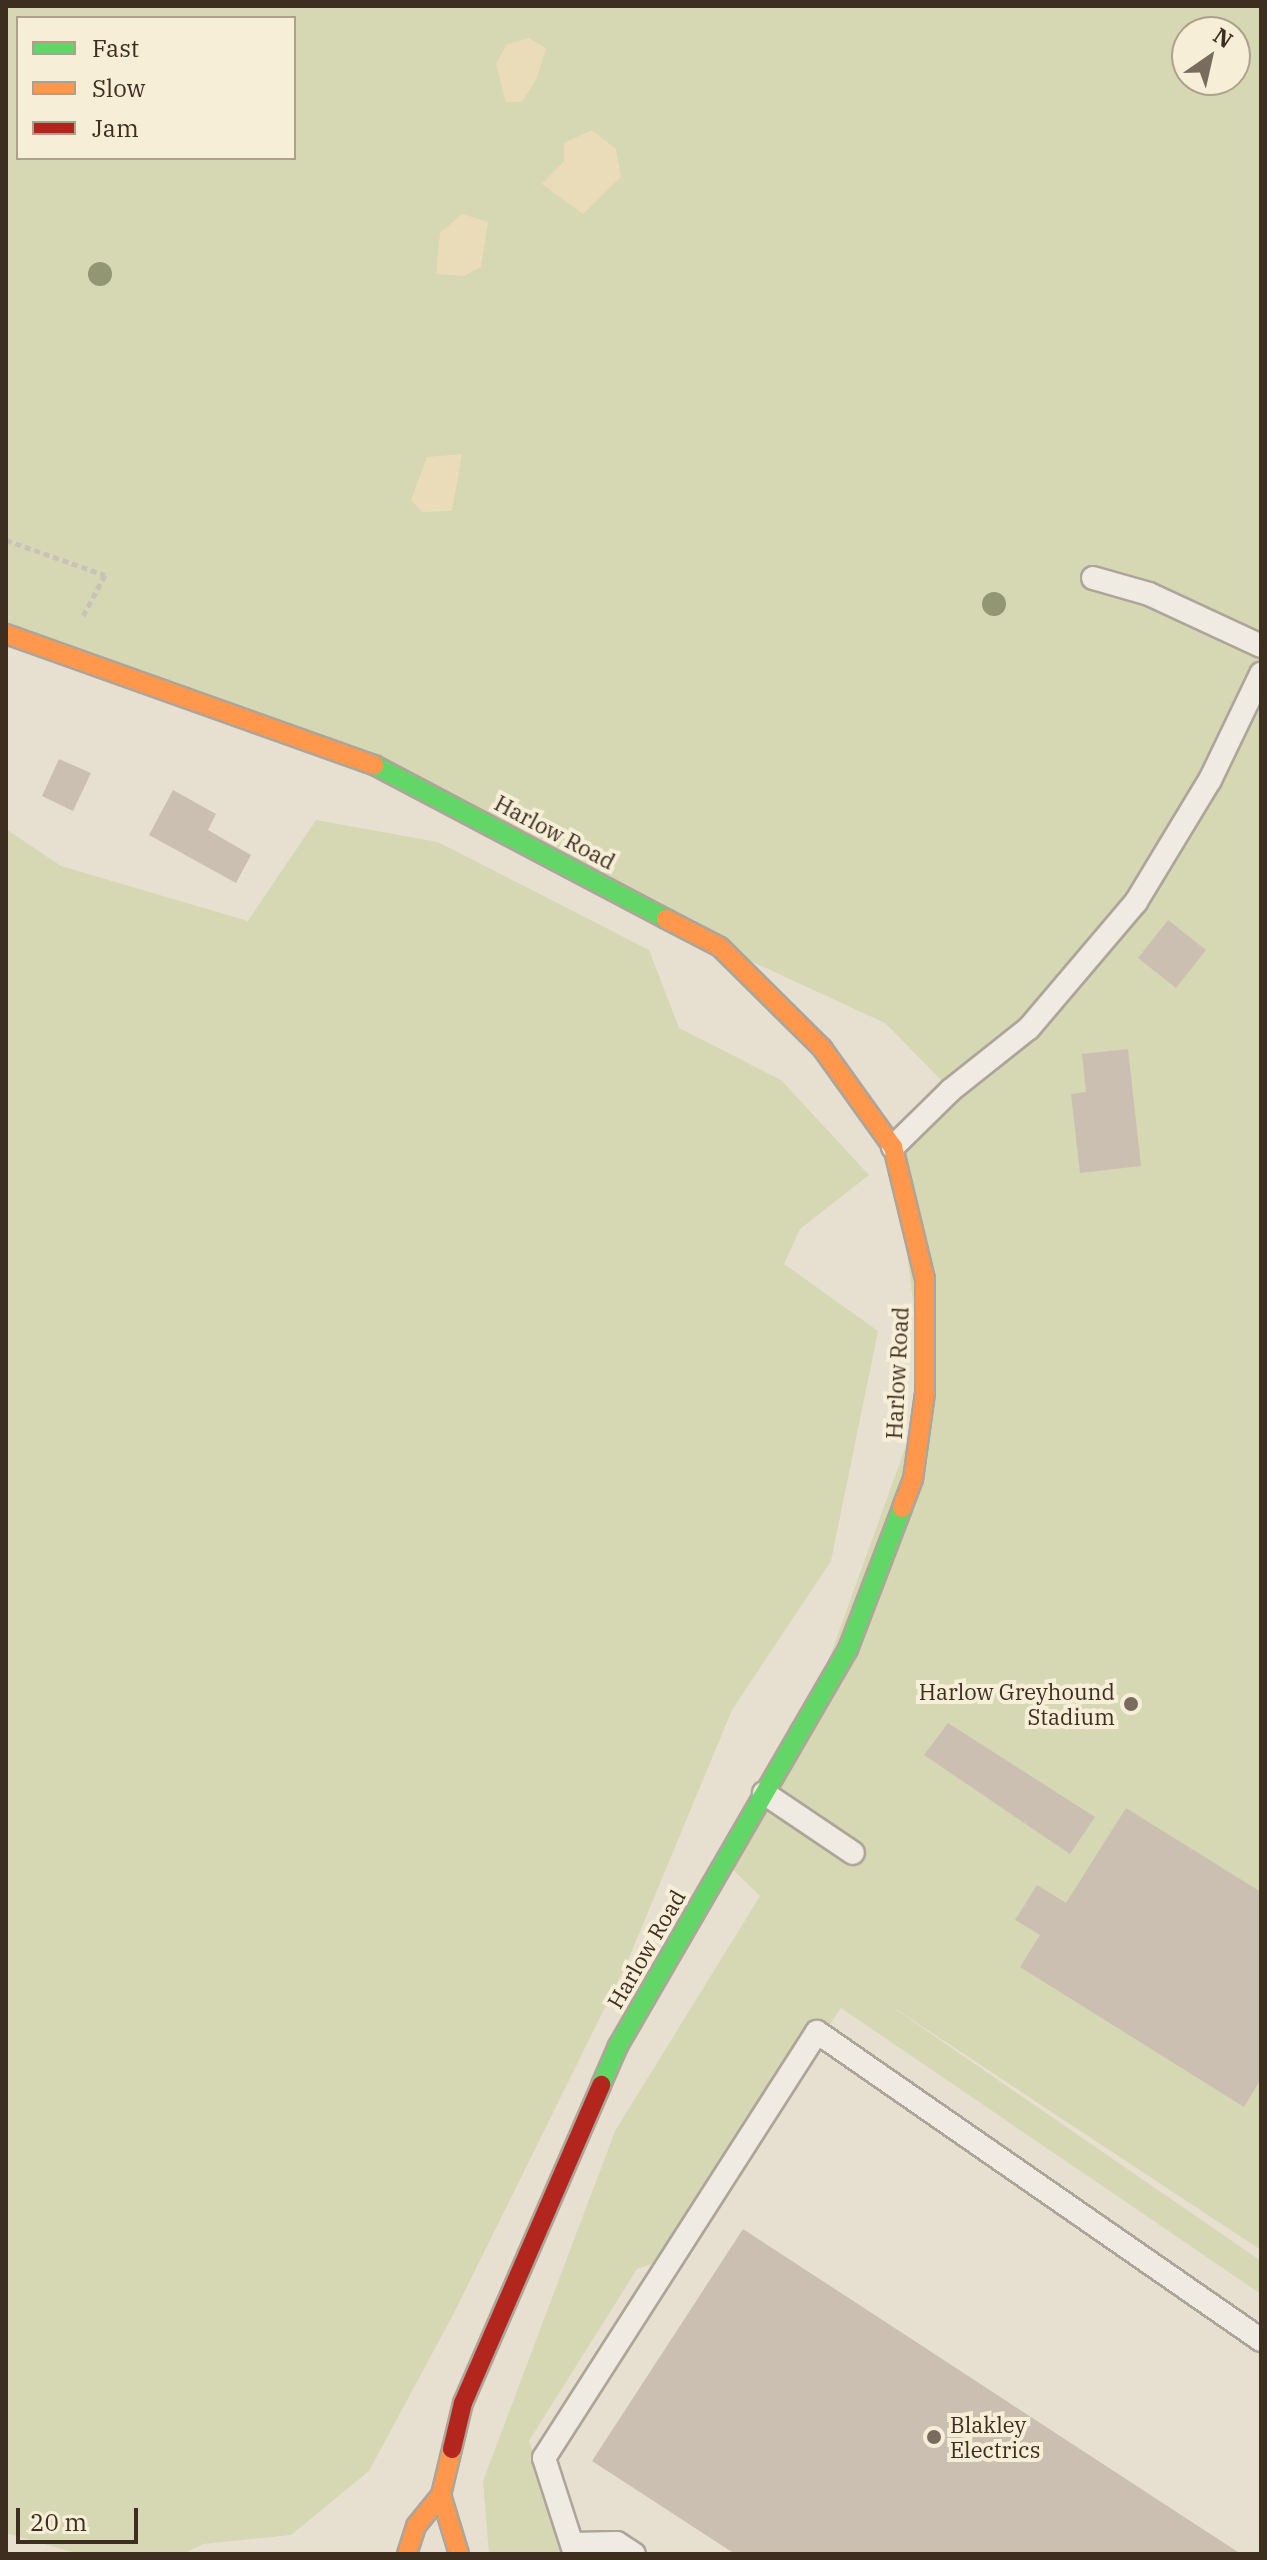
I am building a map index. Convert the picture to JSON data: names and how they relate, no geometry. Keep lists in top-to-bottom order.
{
  "streets": {
    "street": ["Harlow Road"]
  },
  "places": ["Harlow Greyhound Stadium", "Blakley Electrics"],
  "legend": ["Fast", "Slow", "Jam"],
  "scale_bar": "20 m",
  "north": "top right"
}
